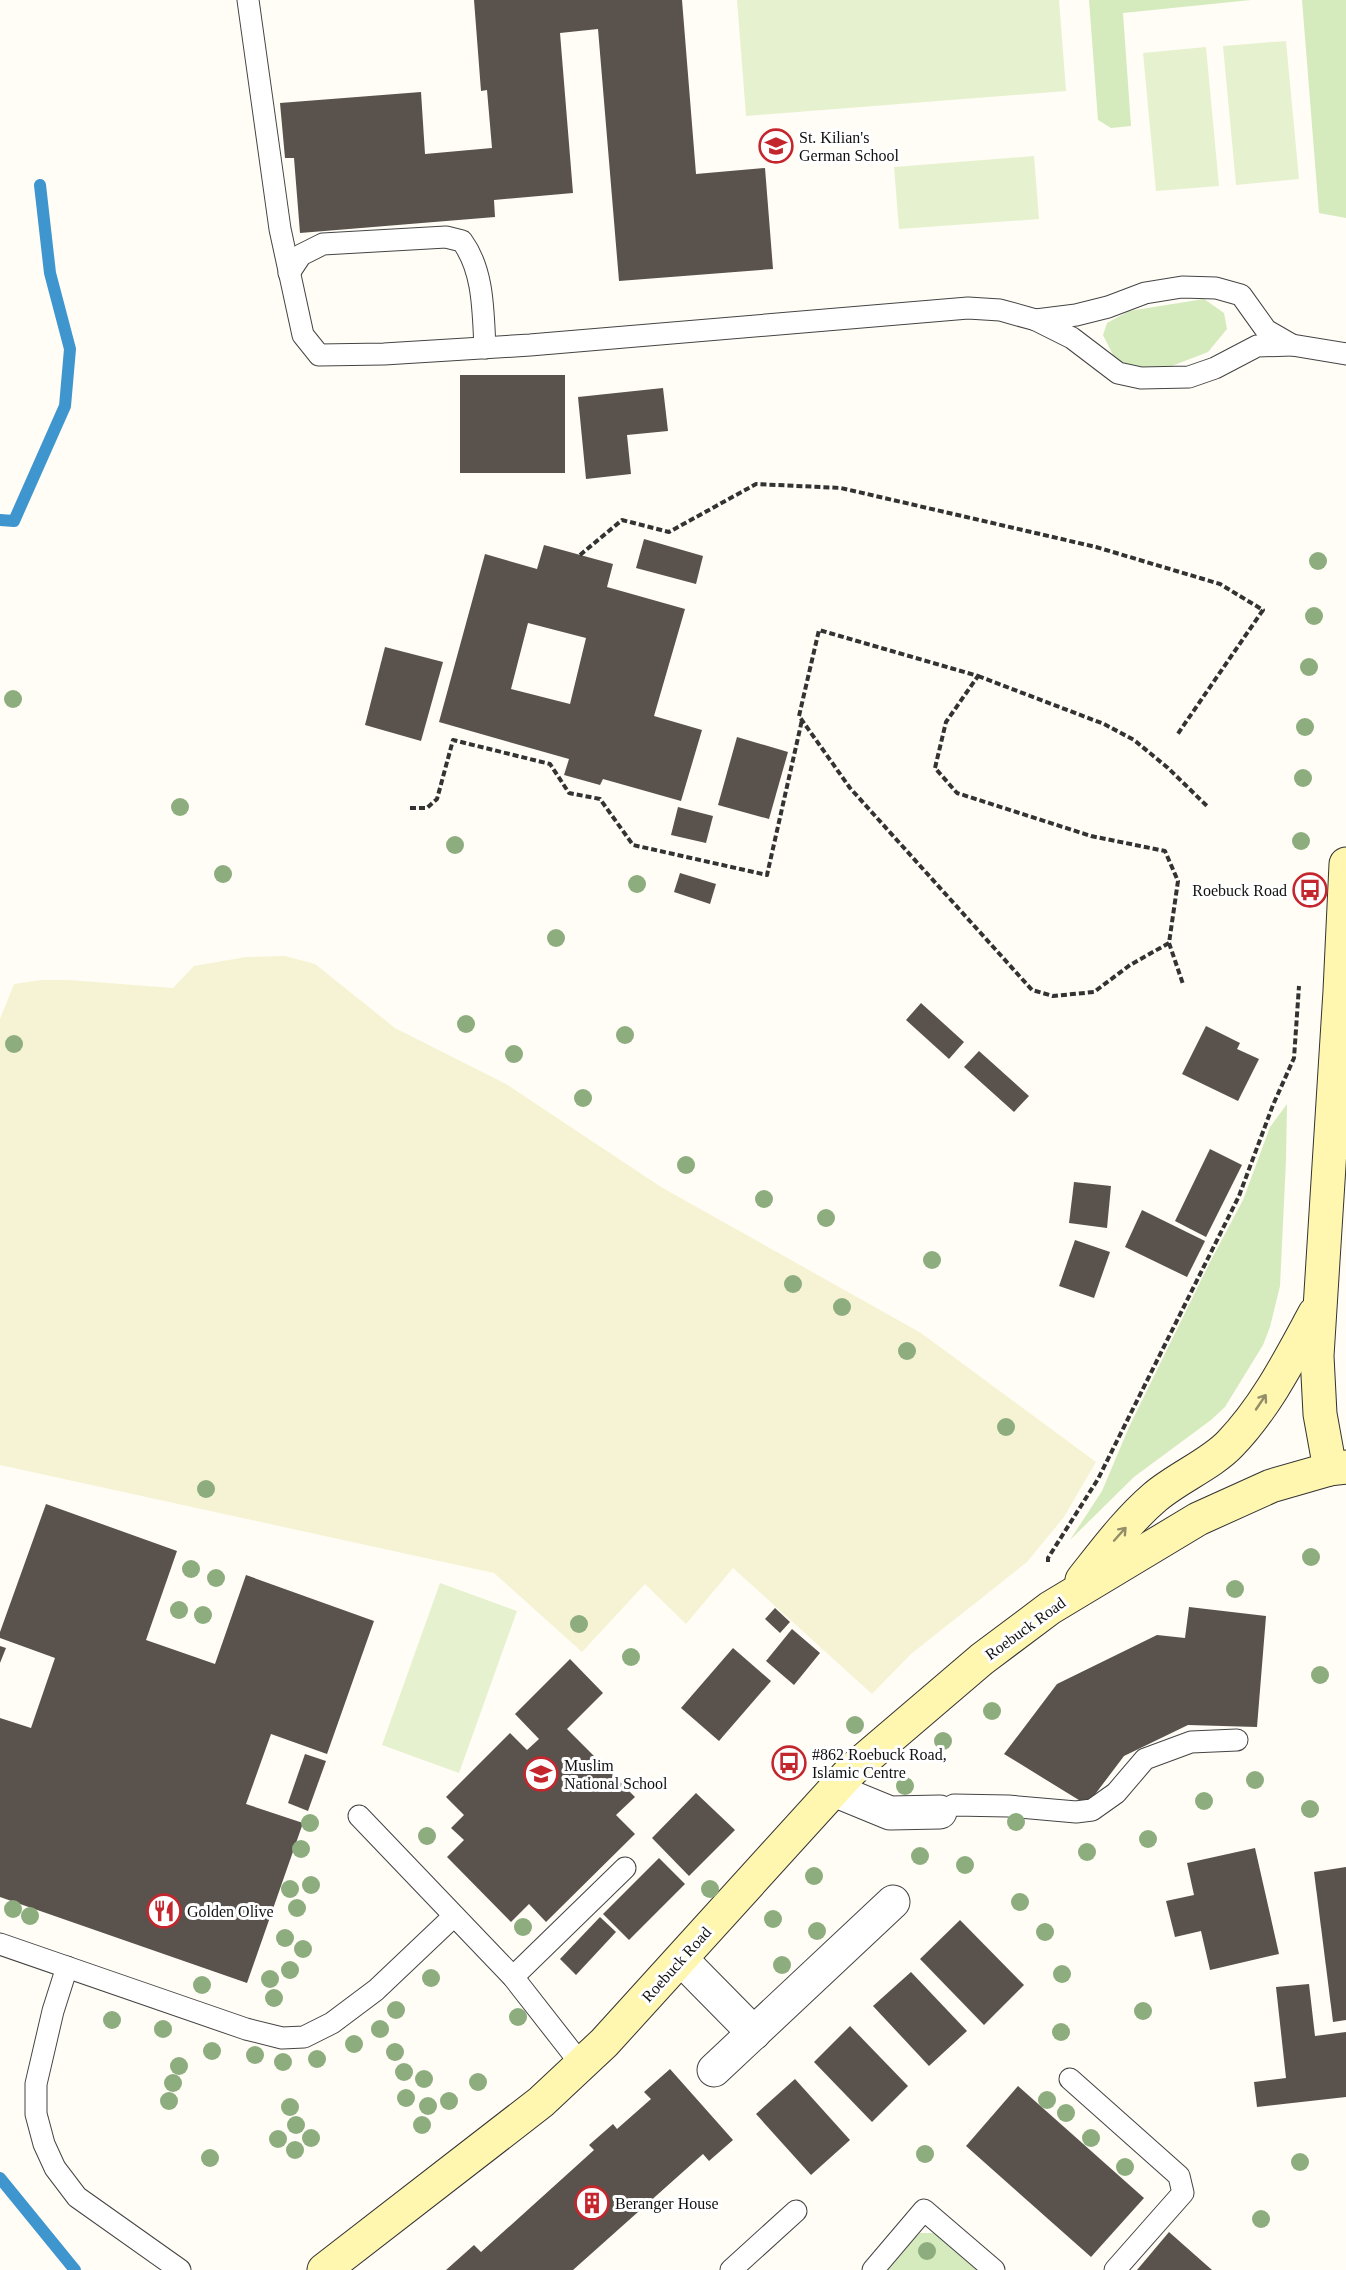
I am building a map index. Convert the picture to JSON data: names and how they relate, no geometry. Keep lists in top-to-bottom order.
{
  "streets": {
    "main road": ["Roebuck Road"]
  },
  "places": {
    "school or university": ["St. Kilian's German School", "Muslim National School"],
    "bus stop": ["Roebuck Road", "#862 Roebuck Road, Islamic Centre"],
    "restaurant": ["Golden Olive"],
    "building": ["Beranger House"]
  }
}
